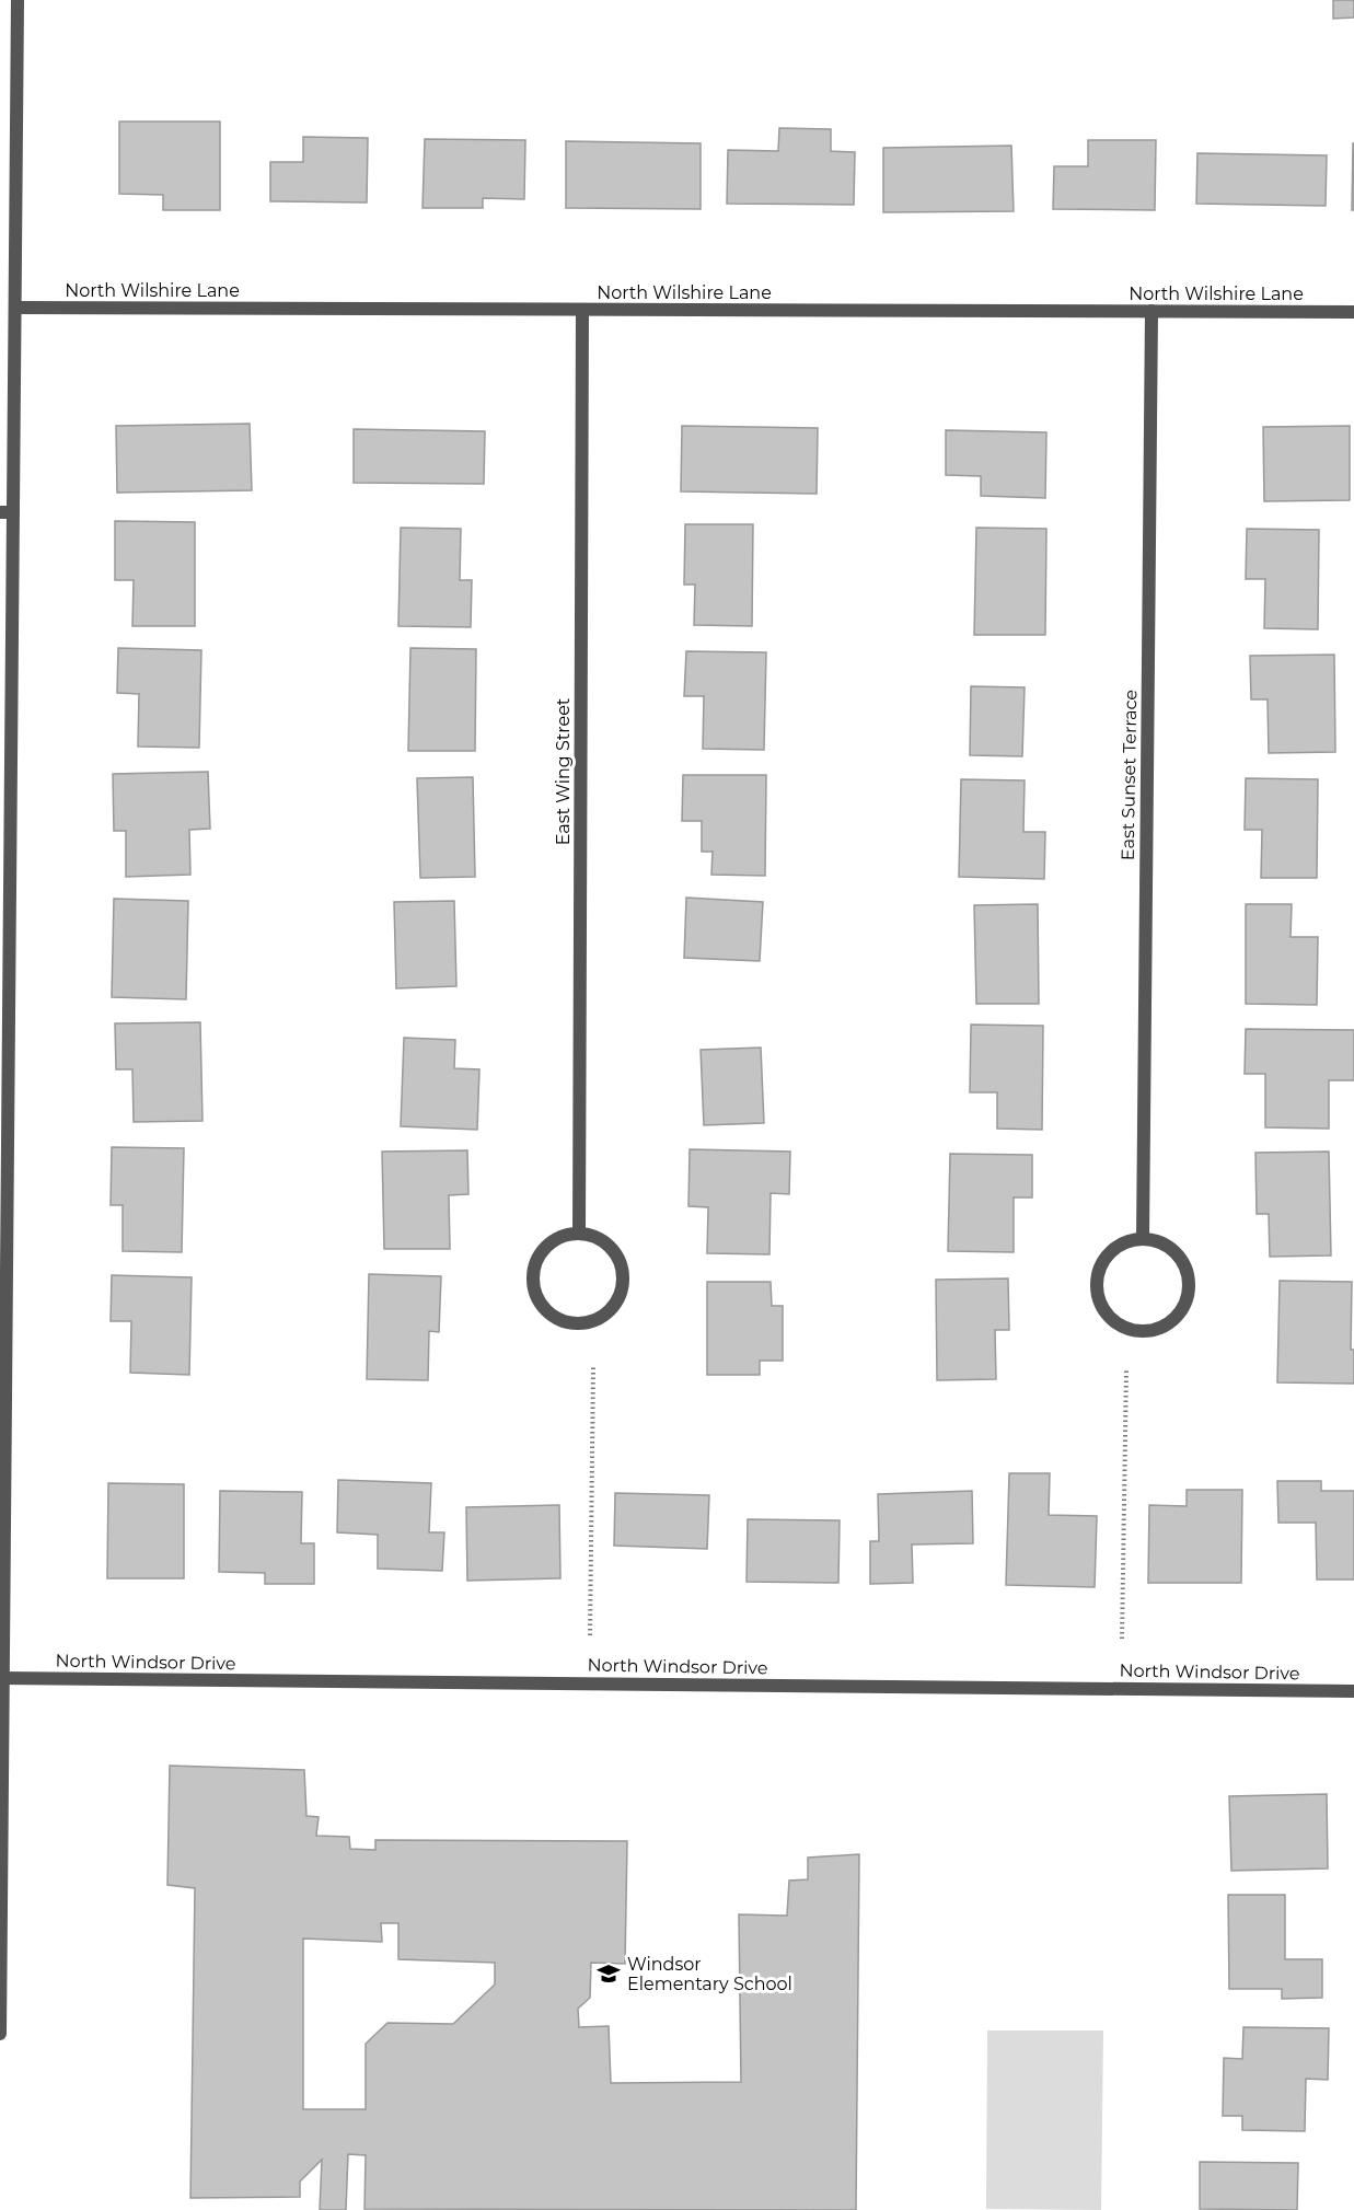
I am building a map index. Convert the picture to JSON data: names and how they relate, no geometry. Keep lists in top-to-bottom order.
{
  "streets": {
    "street": [
      "North Wilshire Lane",
      "East Wing Street",
      "East Sunset Terrace",
      "North Windsor Drive"
    ]
  },
  "crossings": [
    ["North Wilshire Lane", "East Wing Street"],
    ["North Wilshire Lane", "East Sunset Terrace"]
  ],
  "places": {
    "school or university": ["Windsor Elementary School"]
  }
}
